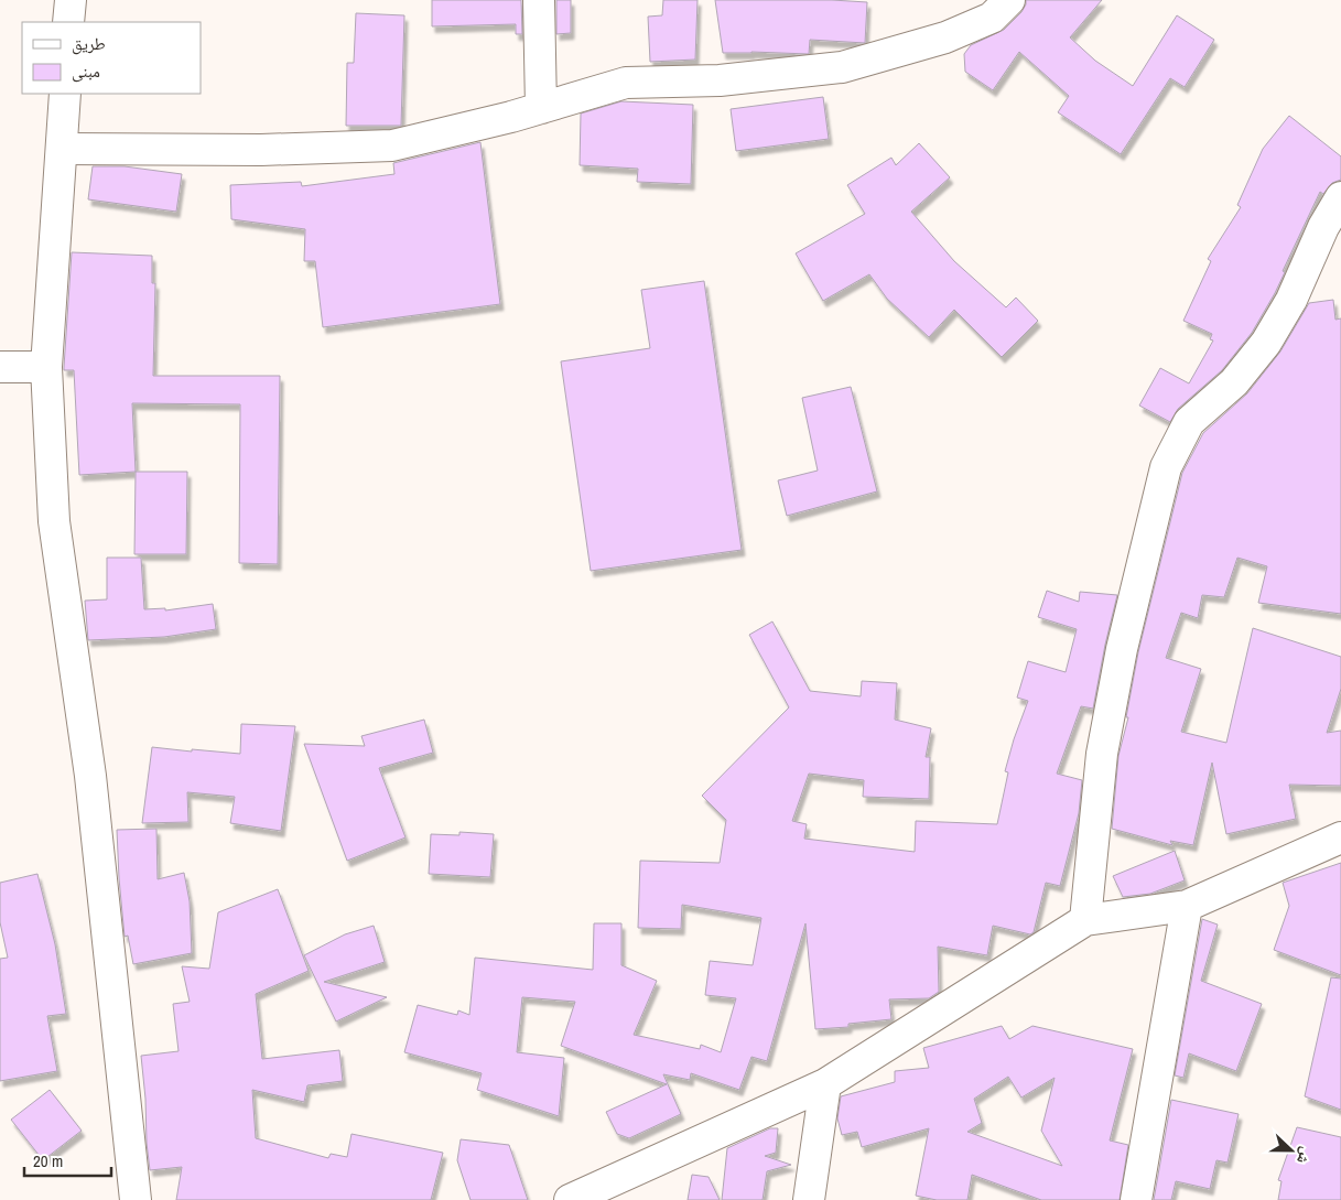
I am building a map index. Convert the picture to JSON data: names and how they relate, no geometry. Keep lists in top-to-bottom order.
{
  "legend": ["طريق", "مبنى"],
  "scale_bar": "20 m",
  "north": "right"
}
